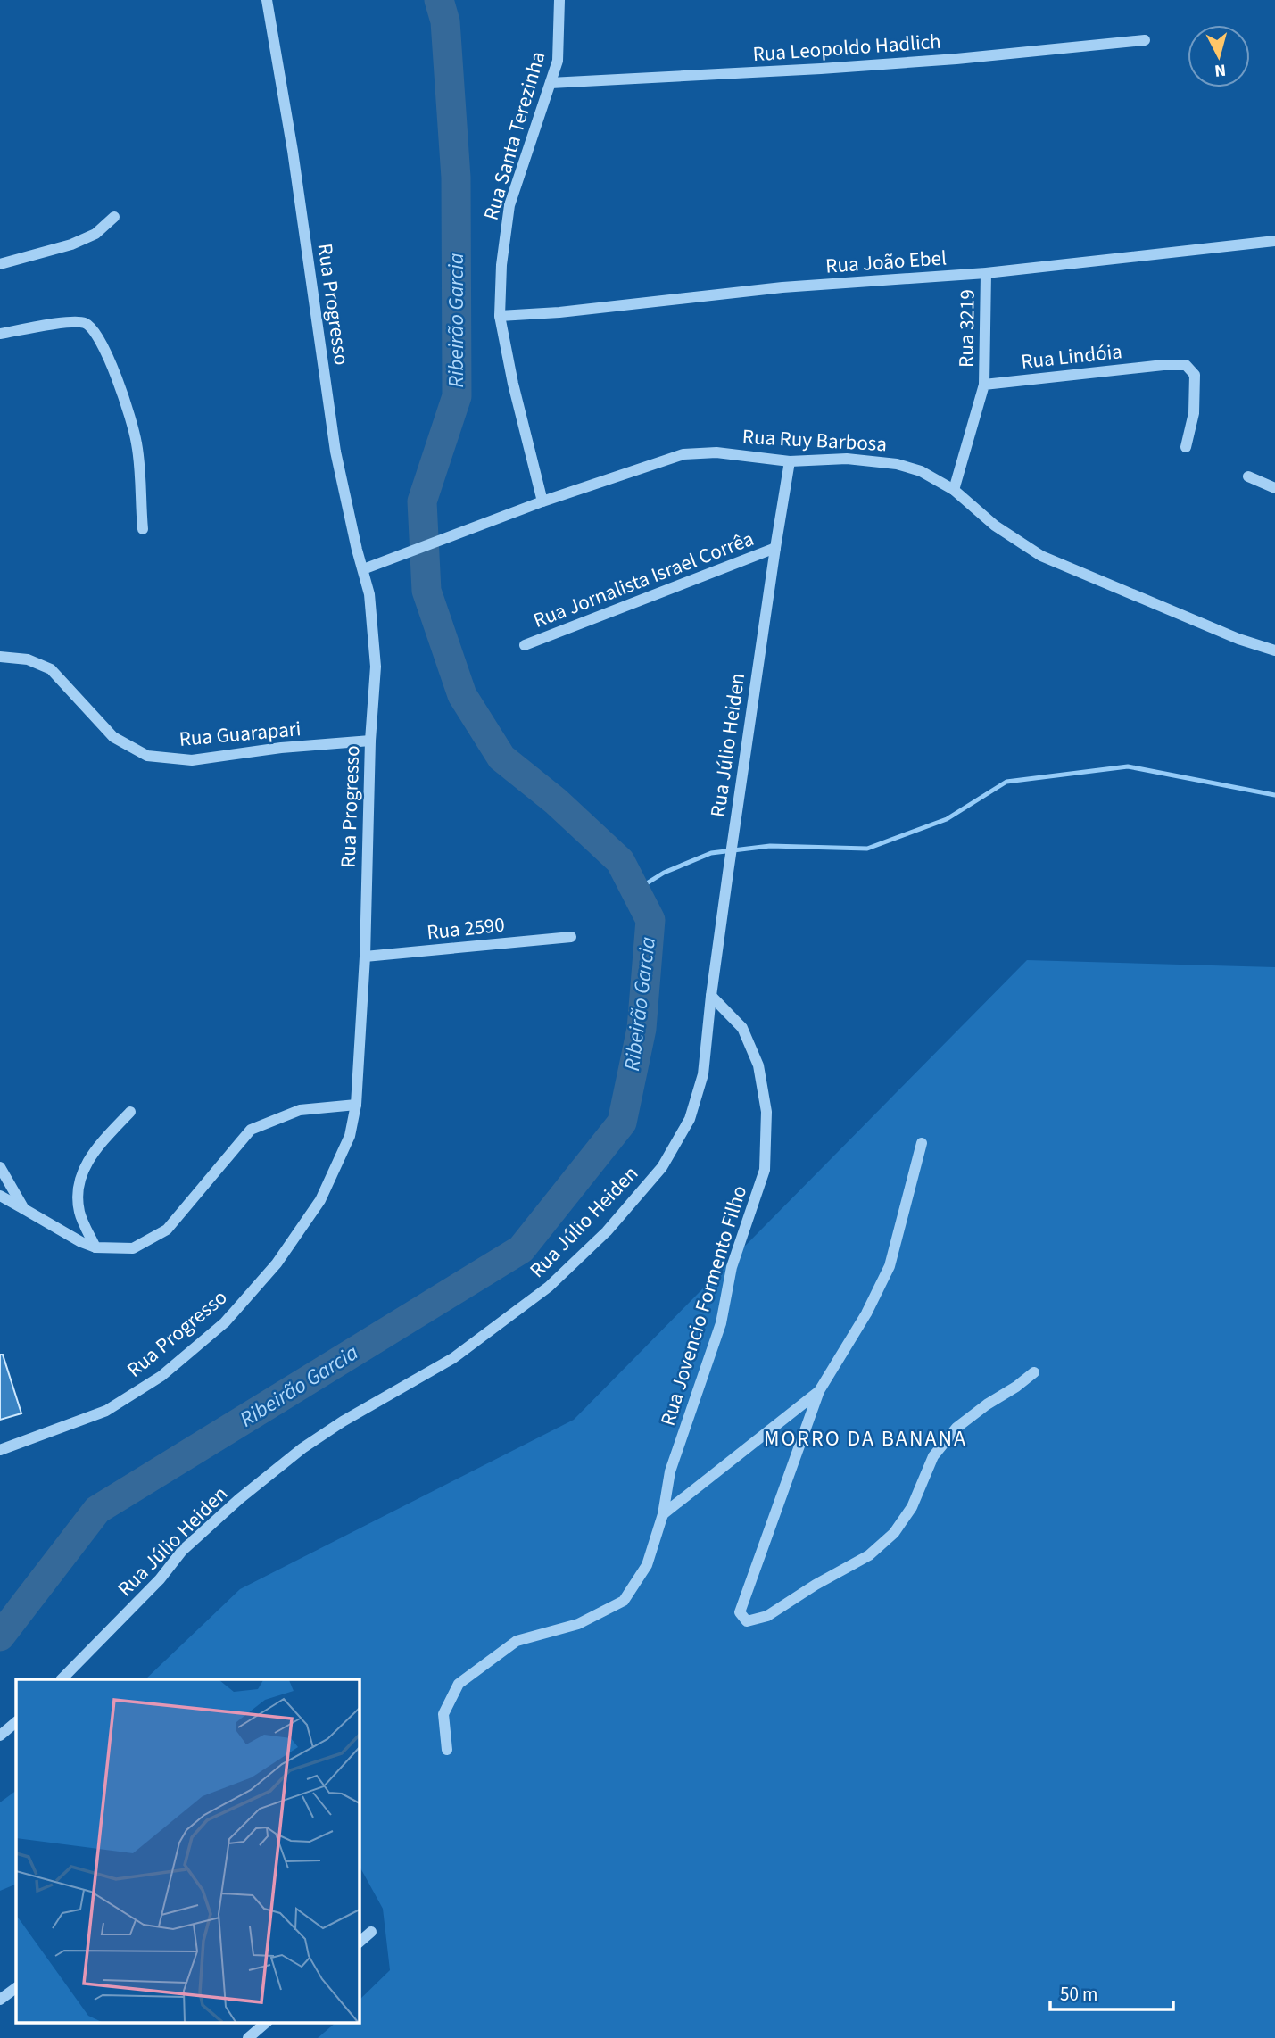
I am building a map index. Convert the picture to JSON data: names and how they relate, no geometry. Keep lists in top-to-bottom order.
{
  "streets": {
    "street": [
      "Rua Leopoldo Hadlich",
      "Rua Santa Terezinha",
      "Rua João Ebel",
      "Rua Progresso",
      "Rua 3219",
      "Rua Lindóia",
      "Rua Ruy Barbosa",
      "Rua Jornalista Israel Corrêa",
      "Rua Guarapari",
      "Rua Júlio Heiden",
      "Rua 2590",
      "Rua Jovencio Formento Filho"
    ]
  },
  "crossings": [
    ["Rua Leopoldo Hadlich", "Rua Santa Terezinha"],
    ["Rua Santa Terezinha", "Rua João Ebel"],
    ["Rua Santa Terezinha", "Rua Ruy Barbosa"],
    ["Rua João Ebel", "Rua 3219"],
    ["Rua Progresso", "Rua Ruy Barbosa"],
    ["Rua Progresso", "Rua Guarapari"],
    ["Rua Progresso", "Rua 2590"],
    ["Rua 3219", "Rua Lindóia"],
    ["Rua Ruy Barbosa", "Rua Júlio Heiden"],
    ["Rua Jornalista Israel Corrêa", "Rua Júlio Heiden"],
    ["Rua Júlio Heiden", "Rua Jovencio Formento Filho"]
  ],
  "districts": ["MORRO DA BANANA"],
  "water": ["Ribeirão Garcia"],
  "scale_bar": "50 m",
  "north": "bottom"
}
